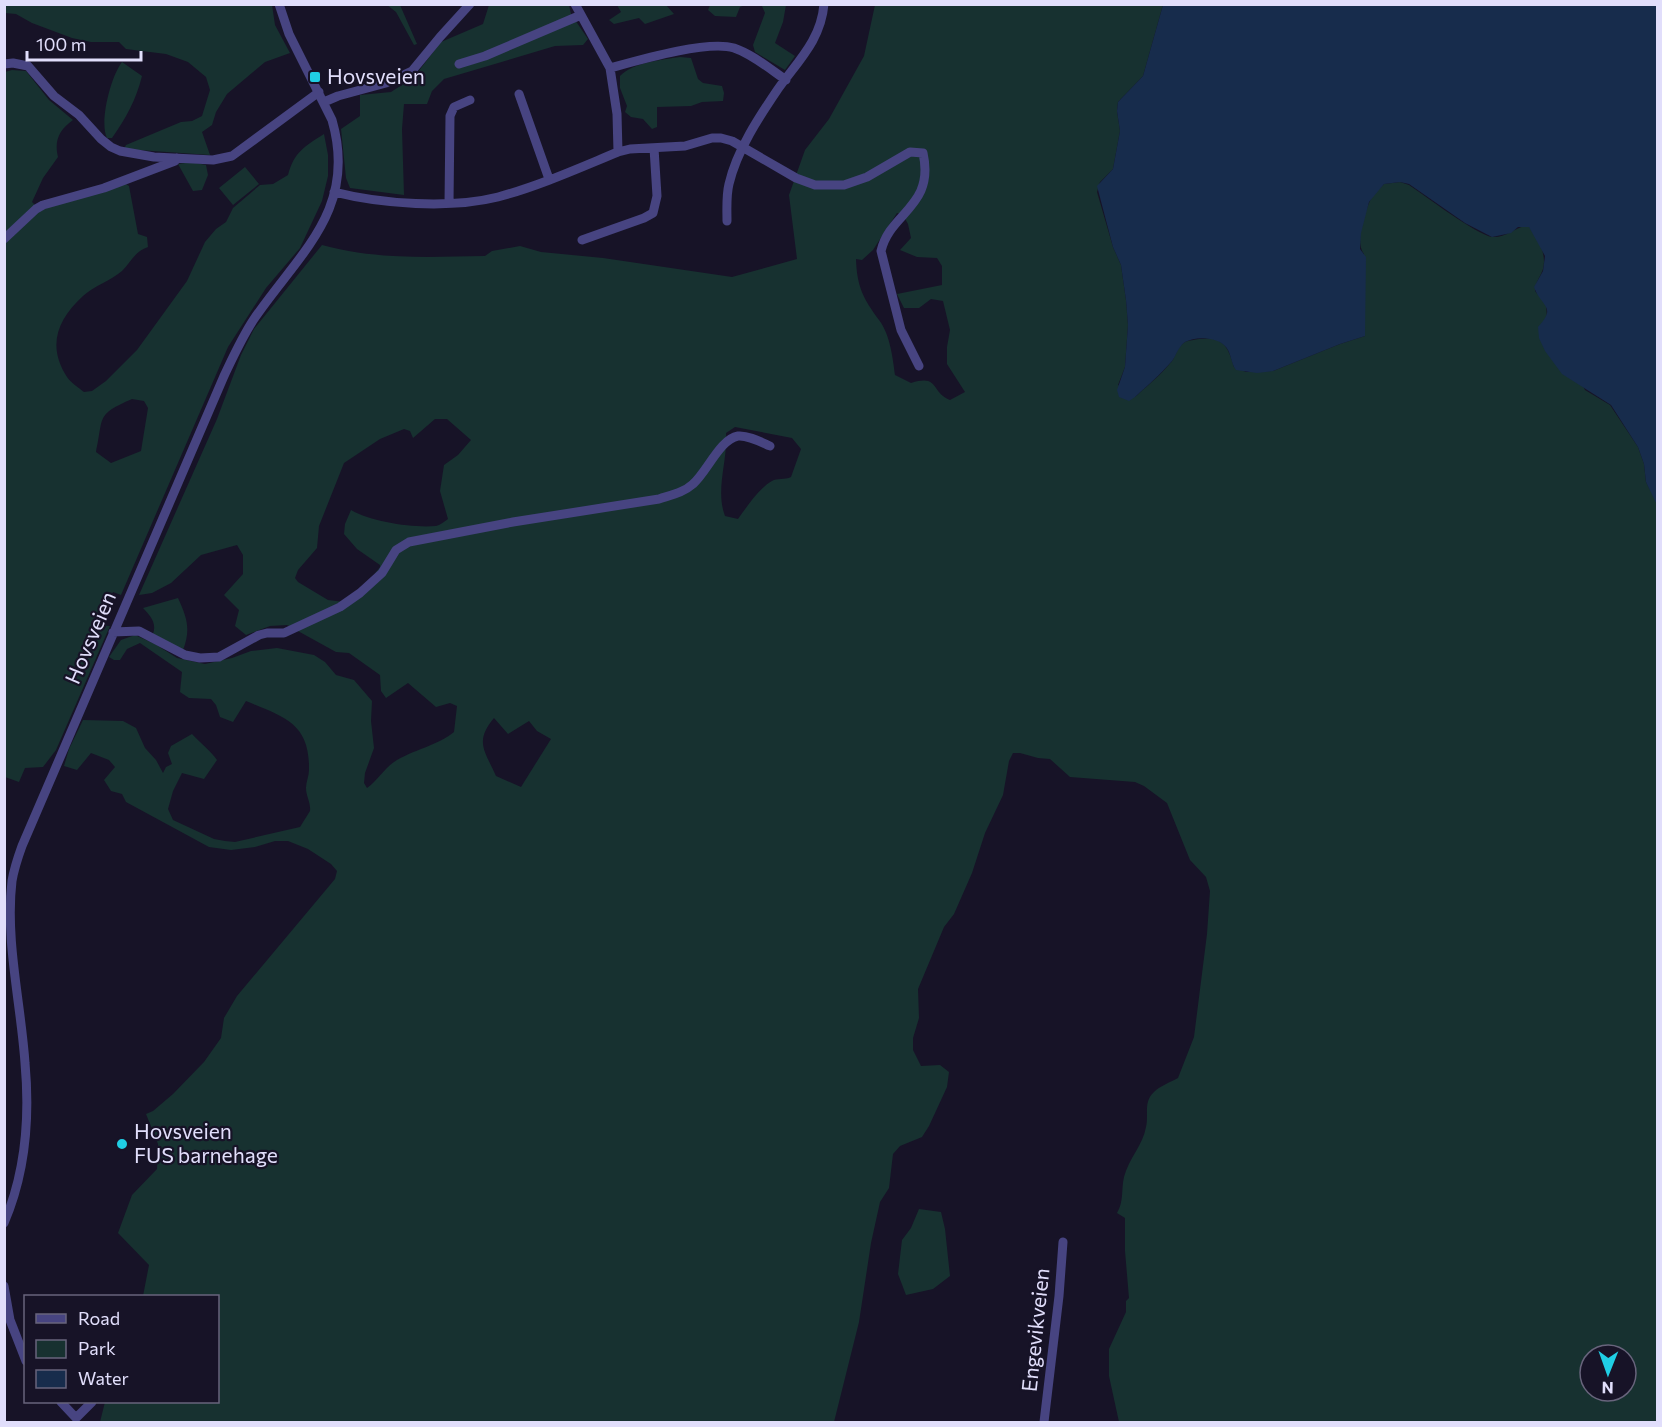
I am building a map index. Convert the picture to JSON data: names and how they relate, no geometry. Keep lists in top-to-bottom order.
{
  "streets": {
    "street": ["Hovsveien", "Engevikveien"]
  },
  "places": {
    "transit": ["Hovsveien"],
    "other": ["Hovsveien FUS barnehage"]
  },
  "legend": ["Road", "Park", "Water"],
  "scale_bar": "100 m",
  "north": "bottom"
}
